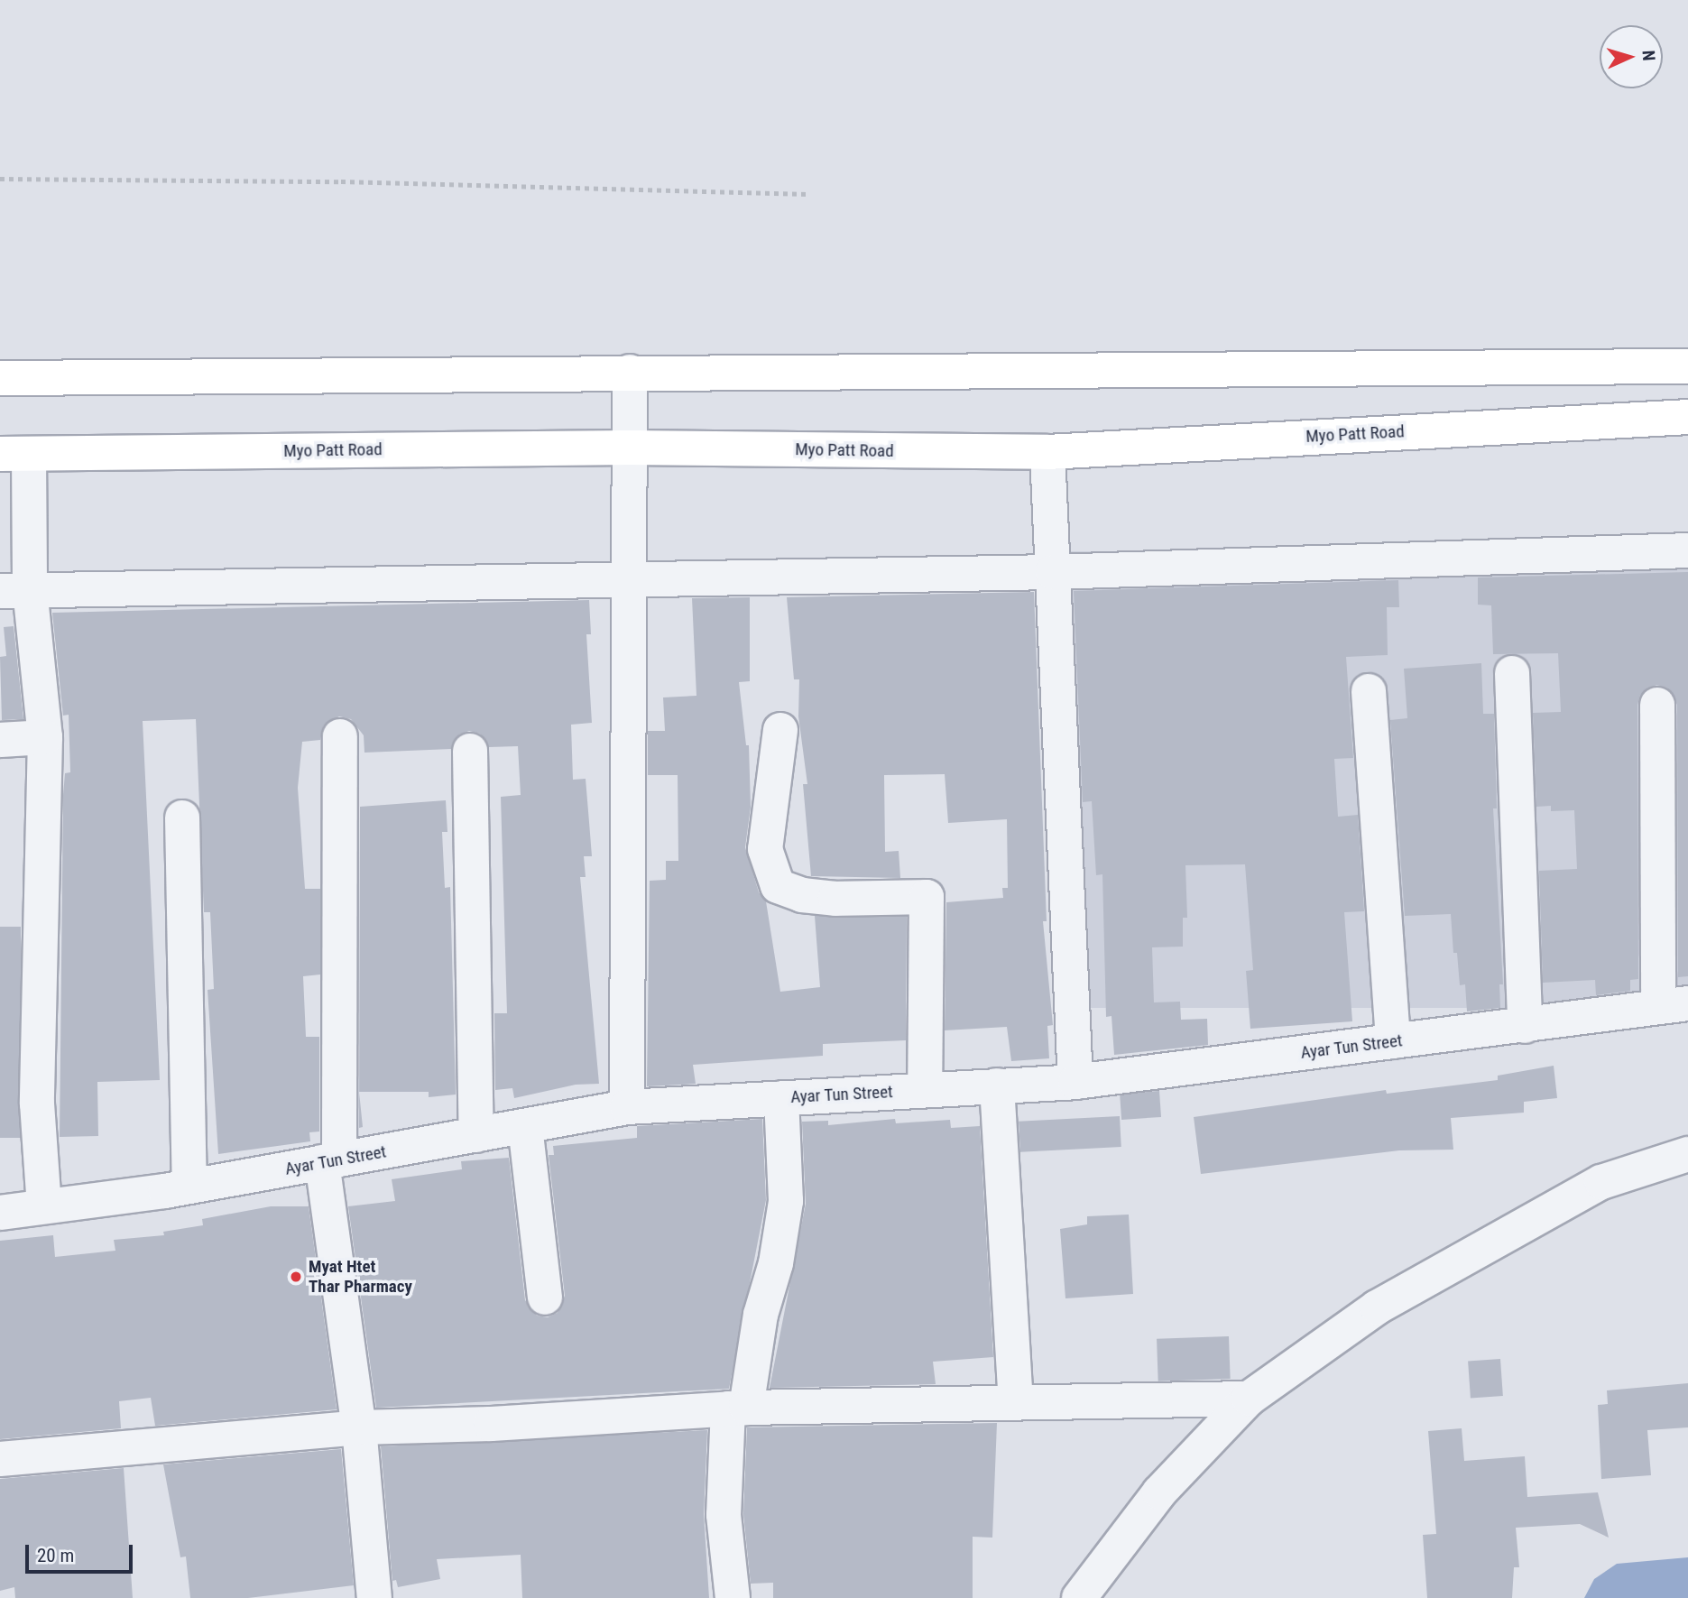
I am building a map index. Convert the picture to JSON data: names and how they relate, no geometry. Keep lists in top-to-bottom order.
{
  "streets": {
    "main road": ["Myo Patt Road"],
    "street": ["Ayar Tun Street"]
  },
  "places": ["Myat Htet Thar Pharmacy"],
  "scale_bar": "20 m",
  "north": "right"
}
